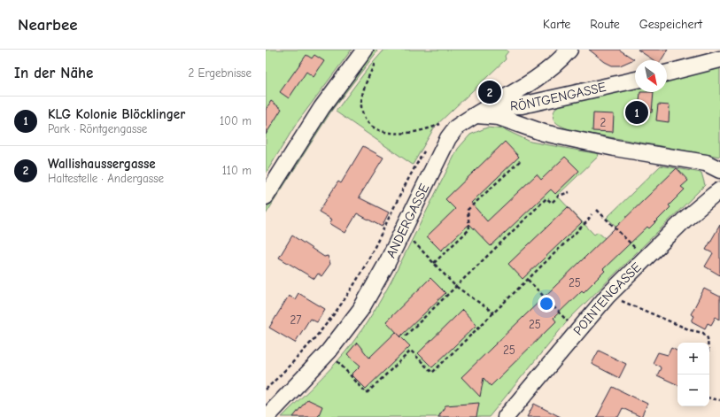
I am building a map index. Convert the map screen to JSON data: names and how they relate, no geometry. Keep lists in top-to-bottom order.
{
  "streets": {
    "street": ["RÖNTGENGASSE", "ANDERGASSE", "POINTENGASSE"]
  },
  "crossings": [
    ["RÖNTGENGASSE", "ANDERGASSE"]
  ],
  "house_numbers": [
    "2",
    "25",
    "27",
    "25",
    "25"
  ],
  "north": "bottom right",
  "page": {
    "header": "Nearbee",
    "nav": ["Karte", "Route", "Gespeichert"],
    "heading": ["In der Nähe", "2 Ergebnisse"],
    "pins": ["2", "1"],
    "list": [
      {
        "mark": "1",
        "name": "KLG Kolonie Blöcklinger",
        "note": "Park · Röntgengasse",
        "value": "100 m"
      },
      {
        "mark": "2",
        "name": "Wallishaussergasse",
        "note": "Haltestelle · Andergasse",
        "value": "110 m"
      }
    ],
    "map_buttons": ["+", "−"]
  }
}
